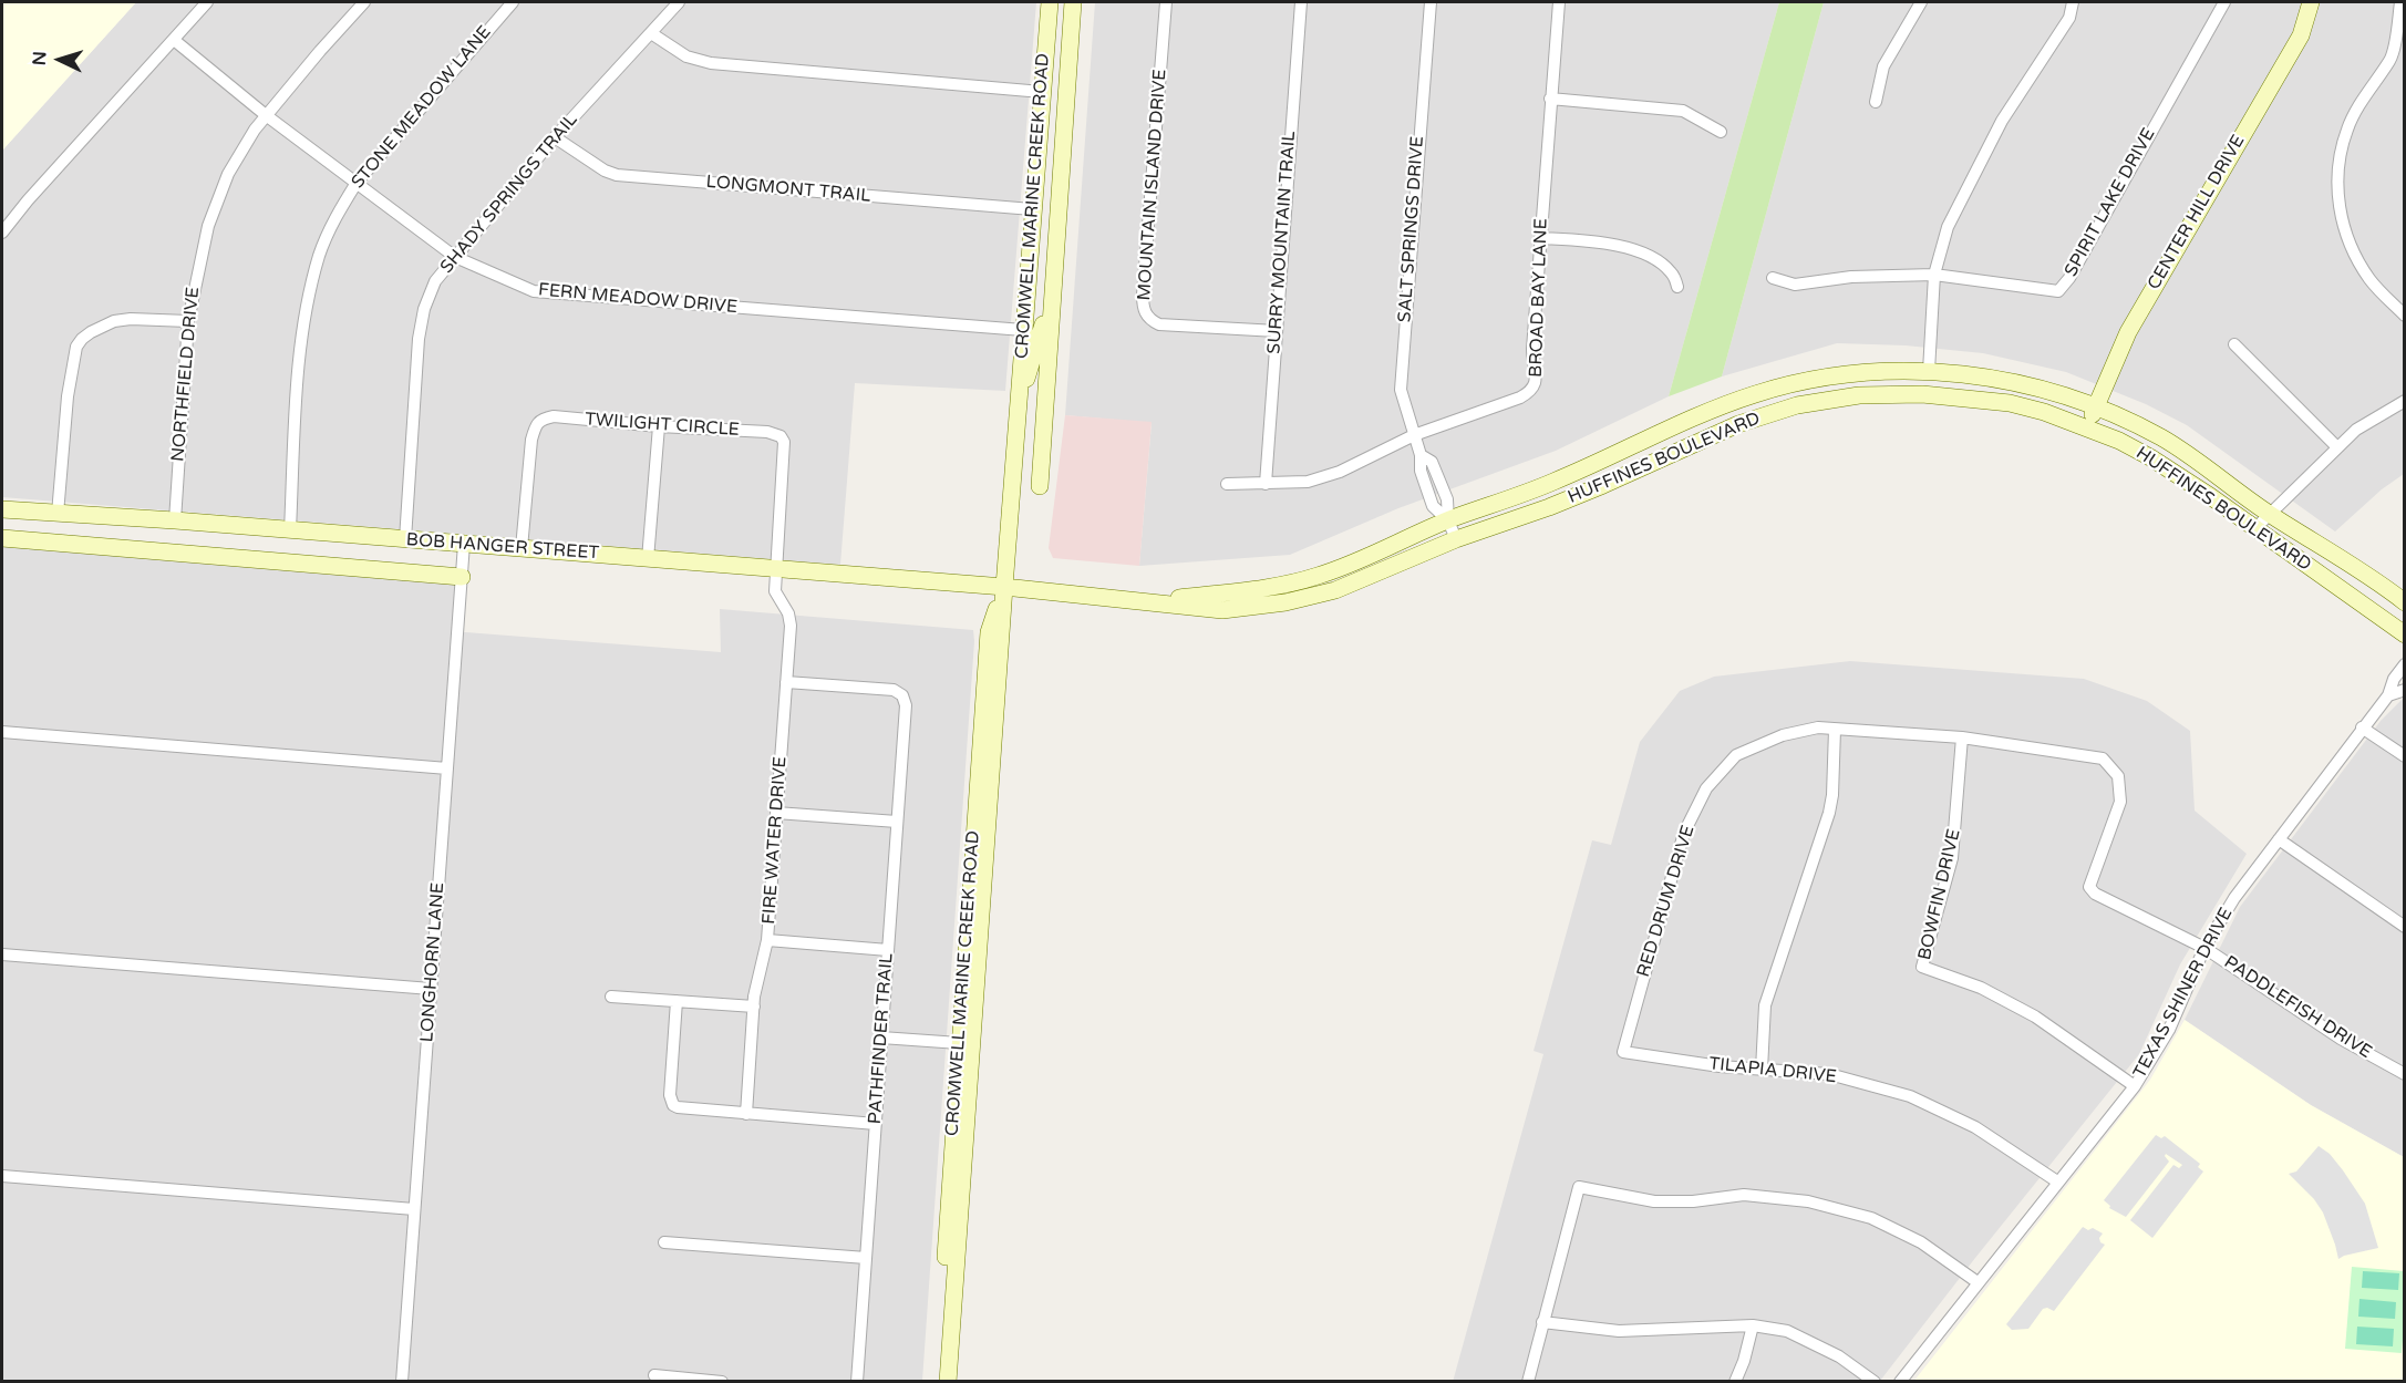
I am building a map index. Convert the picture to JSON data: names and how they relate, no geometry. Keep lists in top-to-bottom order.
{
  "streets": {
    "main road": [
      "CROMWELL MARINE CREEK ROAD",
      "CENTER HILL DRIVE",
      "HUFFINES BOULEVARD",
      "BOB HANGER STREET"
    ],
    "street": [
      "STONE MEADOW LANE",
      "MOUNTAIN ISLAND DRIVE",
      "LONGMONT TRAIL",
      "SHADY SPRINGS TRAIL",
      "SPIRIT LAKE DRIVE",
      "SALT SPRINGS DRIVE",
      "SURRY MOUNTAIN TRAIL",
      "BROAD BAY LANE",
      "FERN MEADOW DRIVE",
      "NORTHFIELD DRIVE",
      "TWILIGHT CIRCLE",
      "FIRE WATER DRIVE",
      "BOWFIN DRIVE",
      "RED DRUM DRIVE",
      "LONGHORN LANE",
      "TEXAS SHINER DRIVE",
      "PADDLEFISH DRIVE",
      "PATHFINDER TRAIL",
      "TILAPIA DRIVE"
    ]
  },
  "crossings": [
    ["STONE MEADOW LANE", "FERN MEADOW DRIVE"],
    ["STONE MEADOW LANE", "BOB HANGER STREET"],
    ["MOUNTAIN ISLAND DRIVE", "SURRY MOUNTAIN TRAIL"],
    ["LONGMONT TRAIL", "SHADY SPRINGS TRAIL"],
    ["LONGMONT TRAIL", "CROMWELL MARINE CREEK ROAD"],
    ["SHADY SPRINGS TRAIL", "FERN MEADOW DRIVE"],
    ["SHADY SPRINGS TRAIL", "BOB HANGER STREET"],
    ["CROMWELL MARINE CREEK ROAD", "FERN MEADOW DRIVE"],
    ["CROMWELL MARINE CREEK ROAD", "HUFFINES BOULEVARD"],
    ["CROMWELL MARINE CREEK ROAD", "BOB HANGER STREET"],
    ["CENTER HILL DRIVE", "HUFFINES BOULEVARD"],
    ["SALT SPRINGS DRIVE", "BROAD BAY LANE"],
    ["SALT SPRINGS DRIVE", "HUFFINES BOULEVARD"],
    ["SURRY MOUNTAIN TRAIL", "BROAD BAY LANE"],
    ["FERN MEADOW DRIVE", "NORTHFIELD DRIVE"],
    ["NORTHFIELD DRIVE", "BOB HANGER STREET"],
    ["TWILIGHT CIRCLE", "BOB HANGER STREET"],
    ["TWILIGHT CIRCLE", "FIRE WATER DRIVE"],
    ["HUFFINES BOULEVARD", "BOB HANGER STREET"],
    ["BOB HANGER STREET", "FIRE WATER DRIVE"],
    ["BOB HANGER STREET", "LONGHORN LANE"],
    ["FIRE WATER DRIVE", "PATHFINDER TRAIL"],
    ["BOWFIN DRIVE", "RED DRUM DRIVE"],
    ["BOWFIN DRIVE", "TEXAS SHINER DRIVE"],
    ["BOWFIN DRIVE", "PADDLEFISH DRIVE"],
    ["RED DRUM DRIVE", "PADDLEFISH DRIVE"],
    ["RED DRUM DRIVE", "TILAPIA DRIVE"],
    ["TEXAS SHINER DRIVE", "PADDLEFISH DRIVE"],
    ["TEXAS SHINER DRIVE", "TILAPIA DRIVE"]
  ],
  "north": "left"
}
